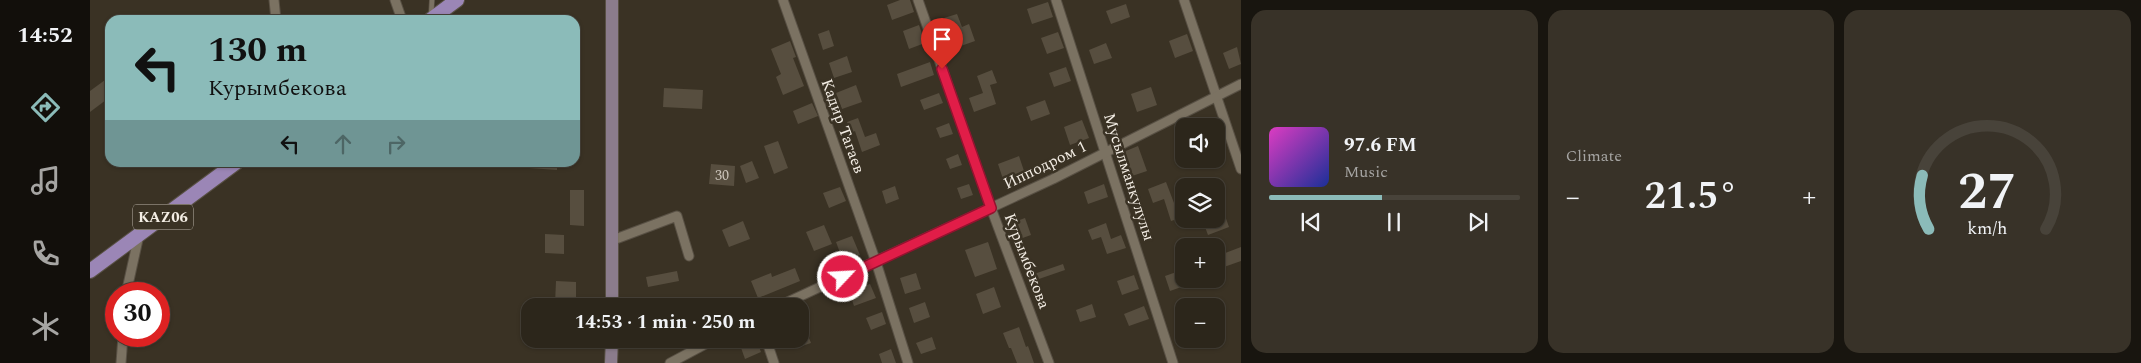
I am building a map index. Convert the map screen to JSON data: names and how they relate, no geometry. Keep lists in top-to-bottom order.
{
  "streets": {
    "main road": ["KAZ06"],
    "street": [
      "Кадир Тагаев",
      "Ипподром 1",
      "Мусылманкулулы",
      "Курымбекова"
    ]
  },
  "crossings": [
    ["Кадир Тагаев", "Ипподром 1"],
    ["Ипподром 1", "Мусылманкулулы"],
    ["Ипподром 1", "Курымбекова"]
  ],
  "house_numbers": ["30"],
  "page": {
    "tabs": "14:52",
    "tile": "Climate",
    "turn": ["130 m", "Курымбекова"],
    "map_buttons": ["+", "−"],
    "song": ["97.6 FM", "Music"],
    "heat": ["−", "21.5°", "+"],
    "limit": "30",
    "trip": "14:53 · 1 min · 250 m",
    "gauge": ["27", "km/h"]
  }
}
